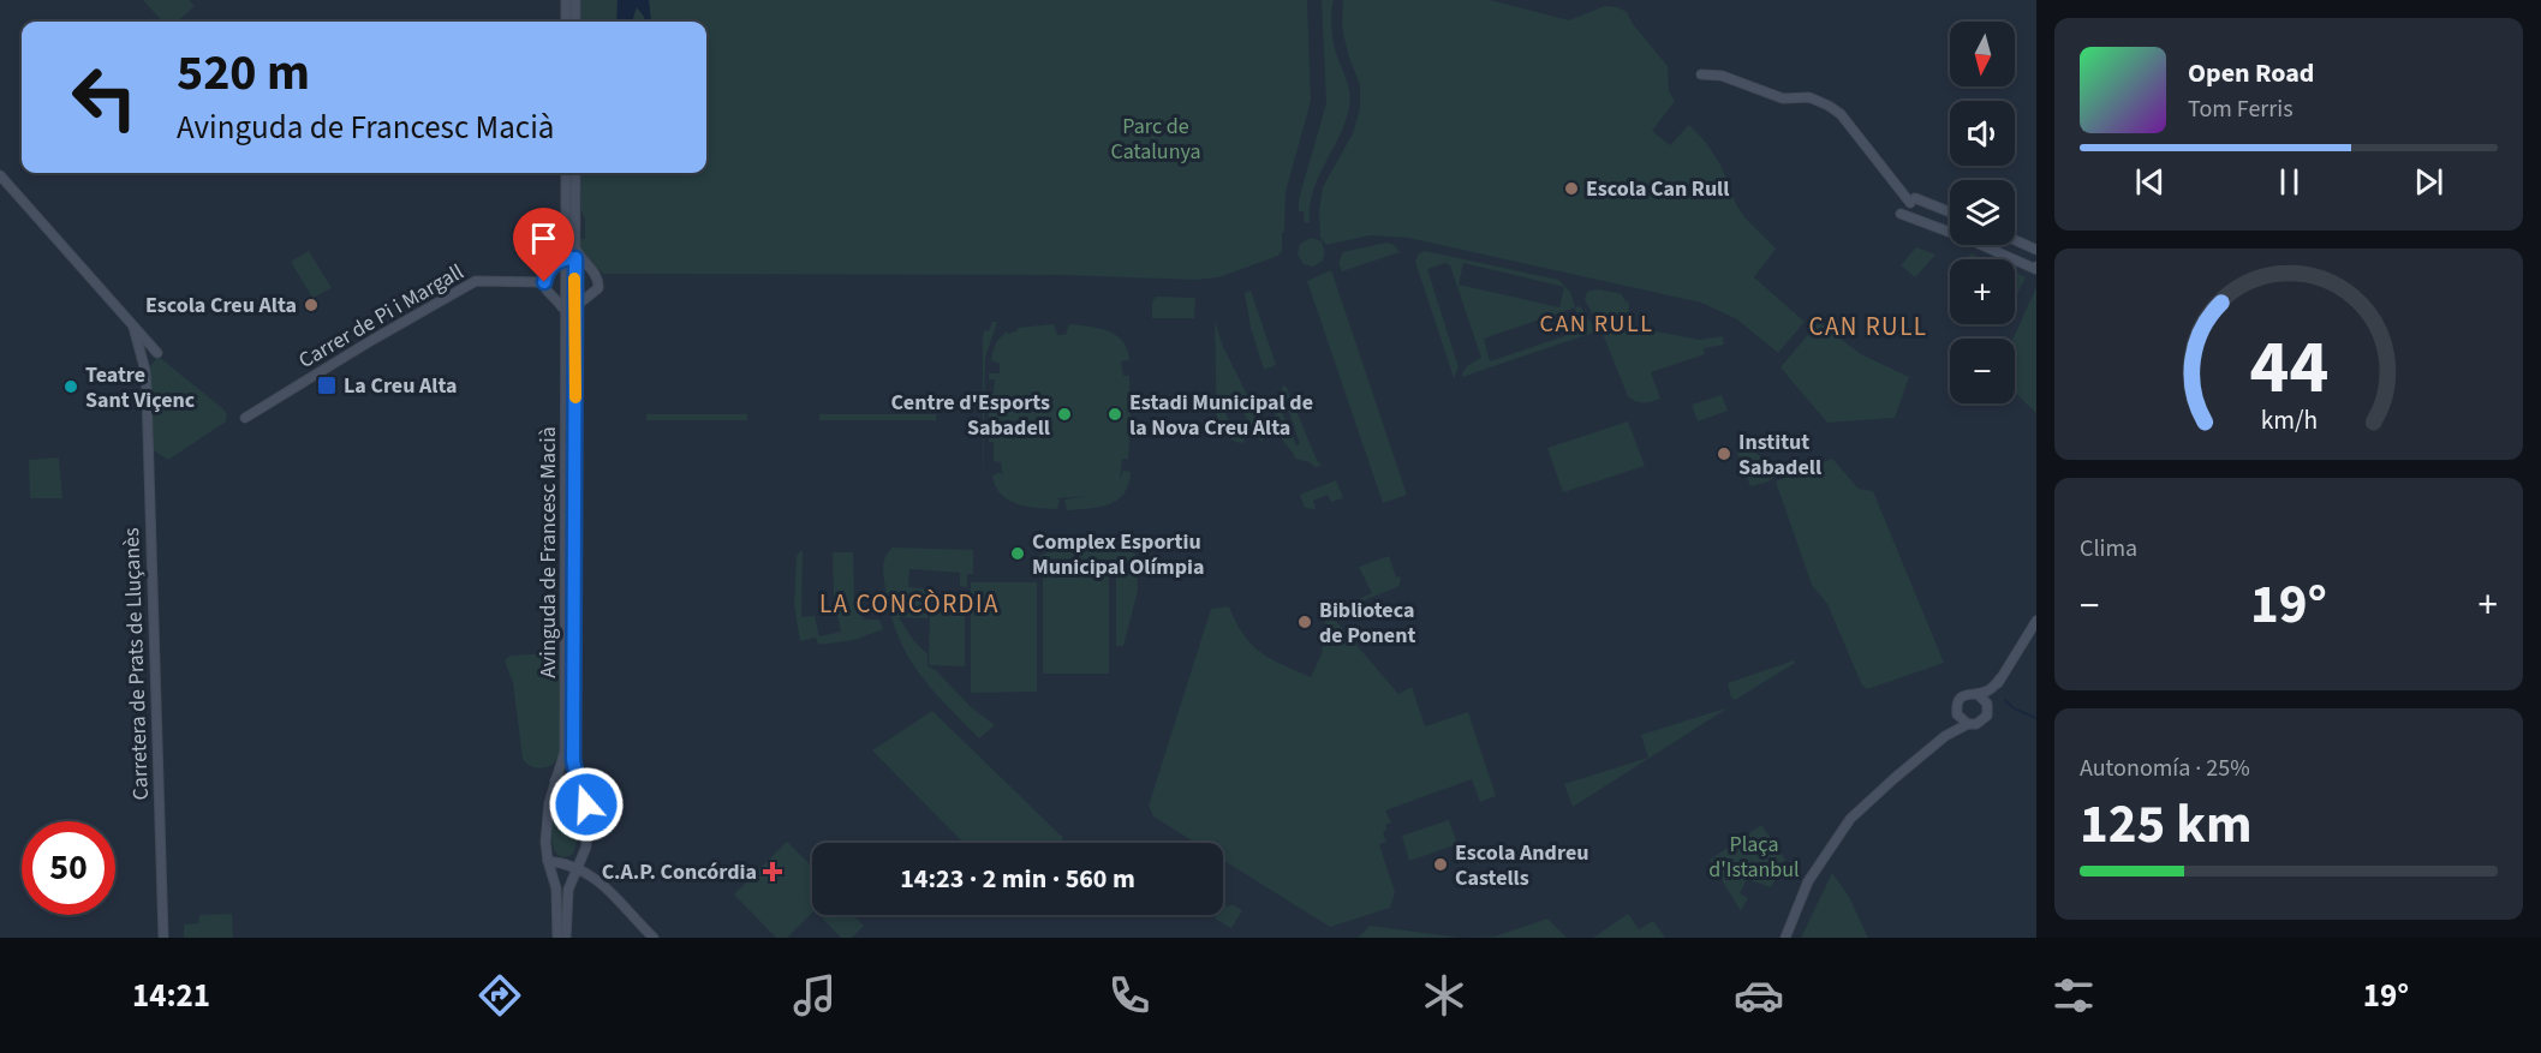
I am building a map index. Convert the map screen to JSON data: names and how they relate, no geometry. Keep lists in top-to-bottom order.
{
  "streets": {
    "street": ["Carrer de Pi i Margall", "Avinguda de Francesc Macià", "Carretera de Prats de Lluçanès"]
  },
  "crossings": [
    ["Carrer de Pi i Margall", "Avinguda de Francesc Macià"]
  ],
  "districts": ["CAN RULL", "CAN RULL", "LA CONCÒRDIA"],
  "parks": ["Parc de Catalunya", "Plaça d'Istanbul"],
  "places": {
    "other": [
      "Escola Can Rull",
      "Escola Creu Alta",
      "Teatre Sant Viçenc",
      "Centre d'Esports Sabadell",
      "Estadi Municipal de la Nova Creu Alta",
      "Institut Sabadell",
      "Complex Esportiu Municipal Olímpia",
      "Biblioteca de Ponent",
      "Escola Andreu Castells"
    ],
    "transit": ["La Creu Alta"],
    "health": ["C.A.P. Concórdia"]
  },
  "north": "bottom",
  "page": {
    "map_buttons": ["+", "−"],
    "turn": ["520 m", "Avinguda de Francesc Macià"],
    "song": ["Open Road", "Tom Ferris"],
    "tile": [
      "Clima",
      ["Autonomía · 25%", "125 km"]
    ],
    "heat": ["−", "19°", "+"],
    "limit": "50",
    "trip": "14:23 · 2 min · 560 m",
    "tabs": ["14:21", "19°"],
    "gauge": ["44", "km/h"]
  }
}
